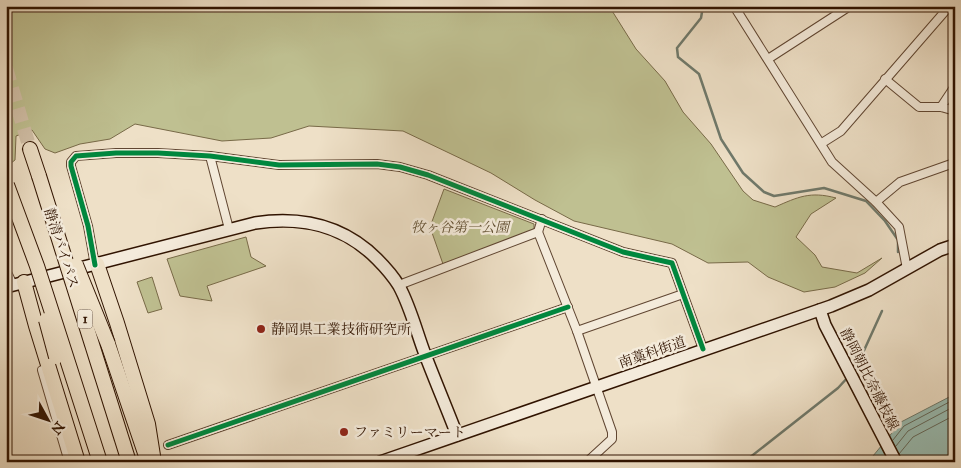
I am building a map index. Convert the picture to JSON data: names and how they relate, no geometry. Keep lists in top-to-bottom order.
{
  "streets": {
    "highway": ["静清バイパス", "1"],
    "main road": ["南藁科街道", "静岡朝比奈藤枝線"]
  },
  "crossings": [
    ["静清バイパス", "1"],
    ["南藁科街道", "静岡朝比奈藤枝線"]
  ],
  "parks": ["牧ヶ谷第一公園"],
  "places": ["静岡県工業技術研究所", "ファミリーマート"],
  "north": "bottom right"
}
